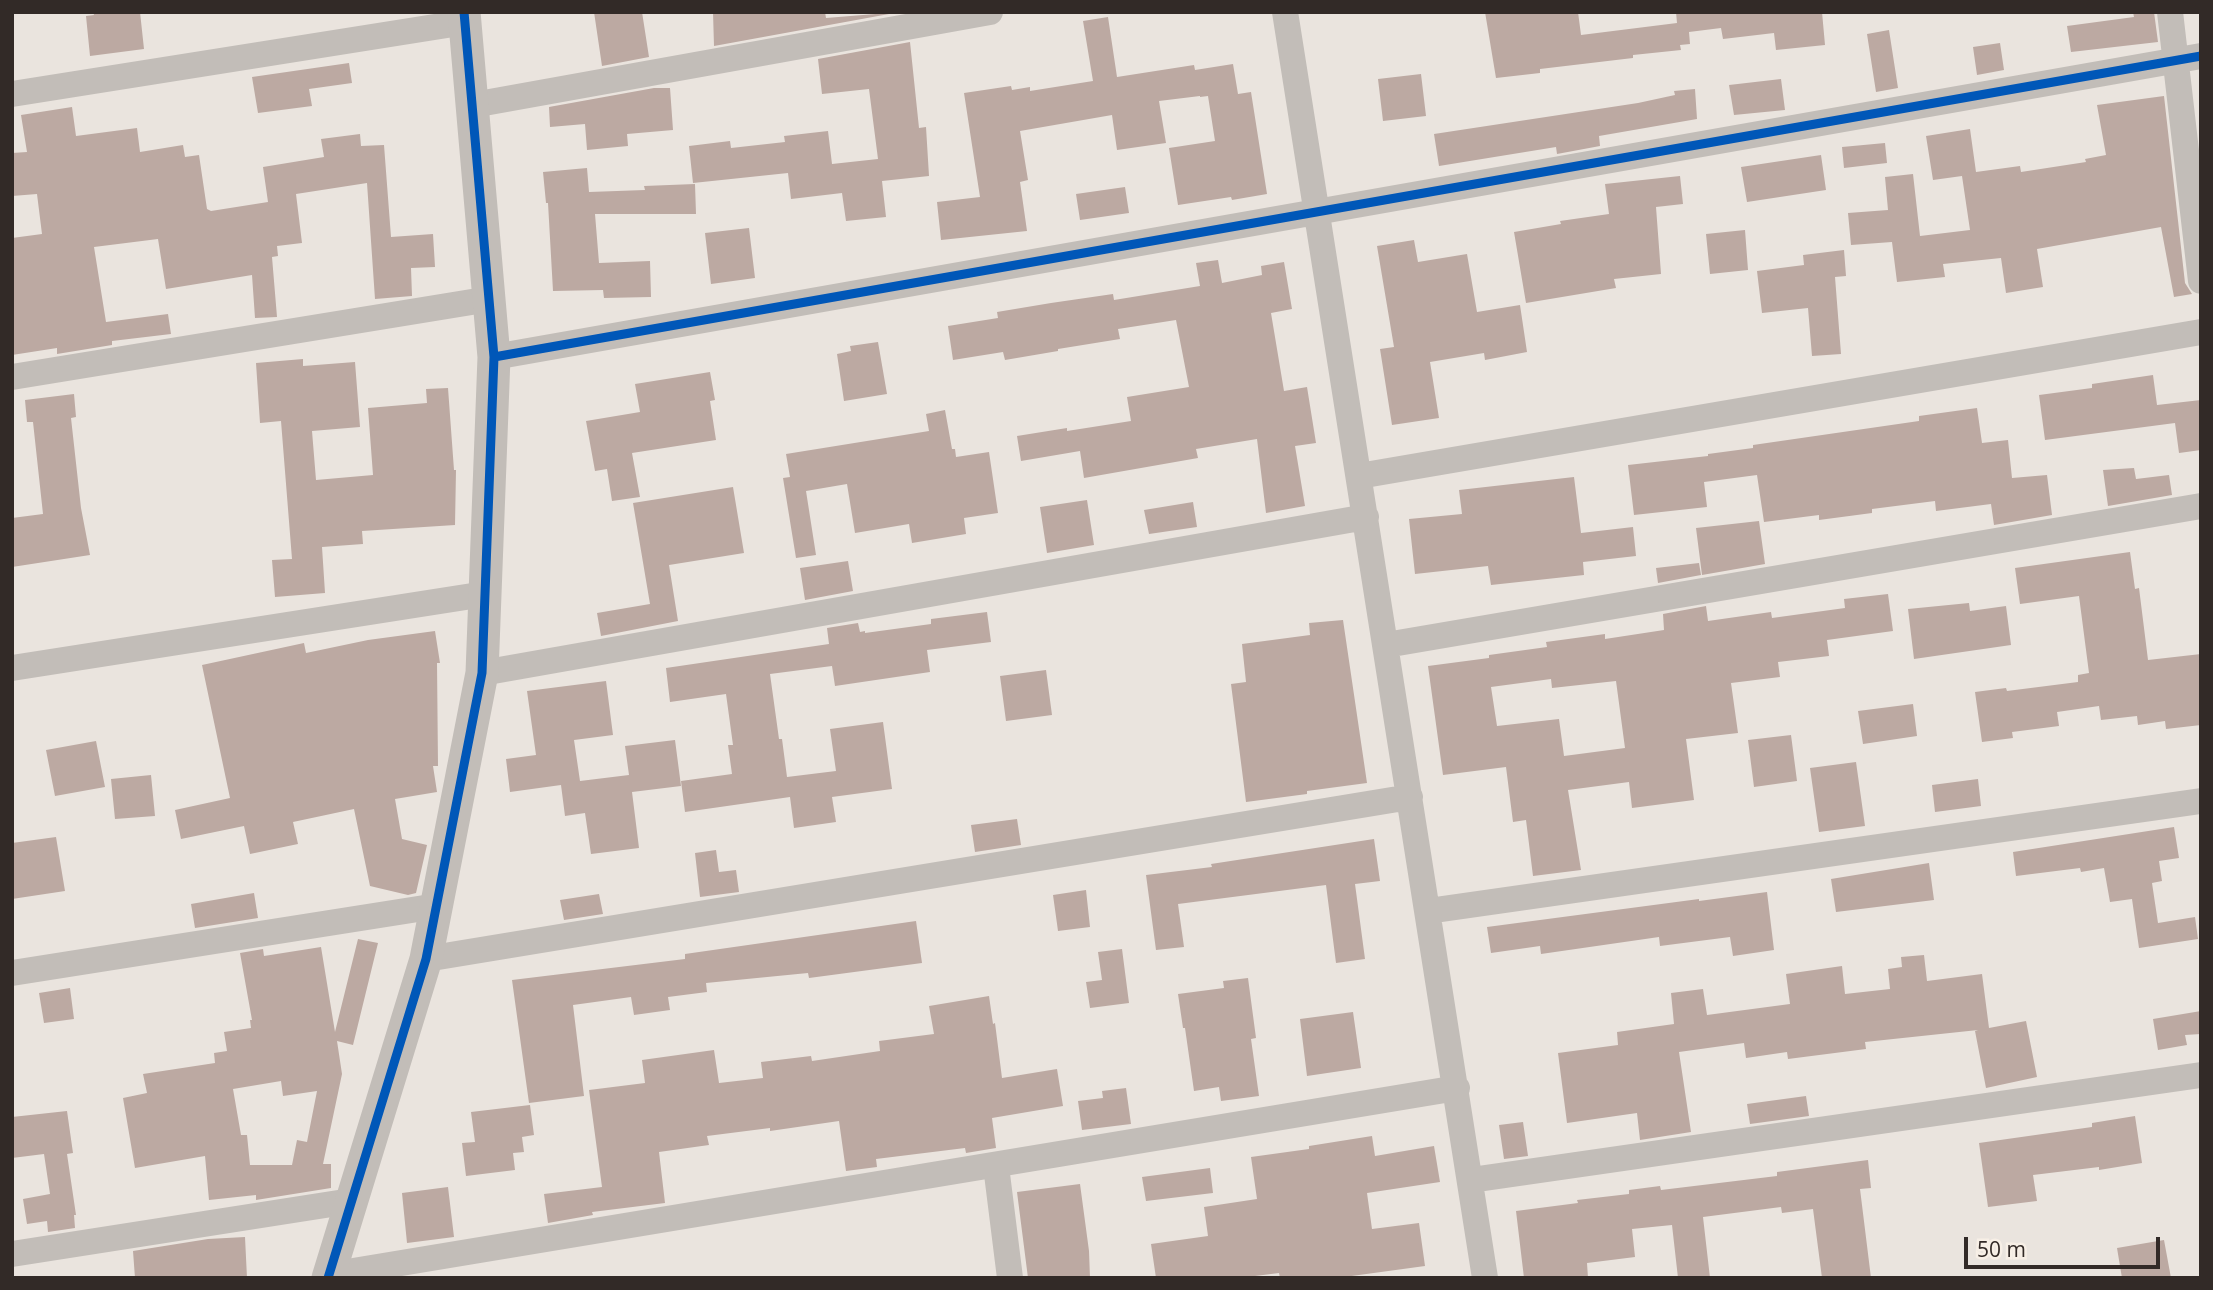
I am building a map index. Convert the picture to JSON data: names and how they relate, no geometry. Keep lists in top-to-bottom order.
{
  "scale_bar": "50 m"
}
